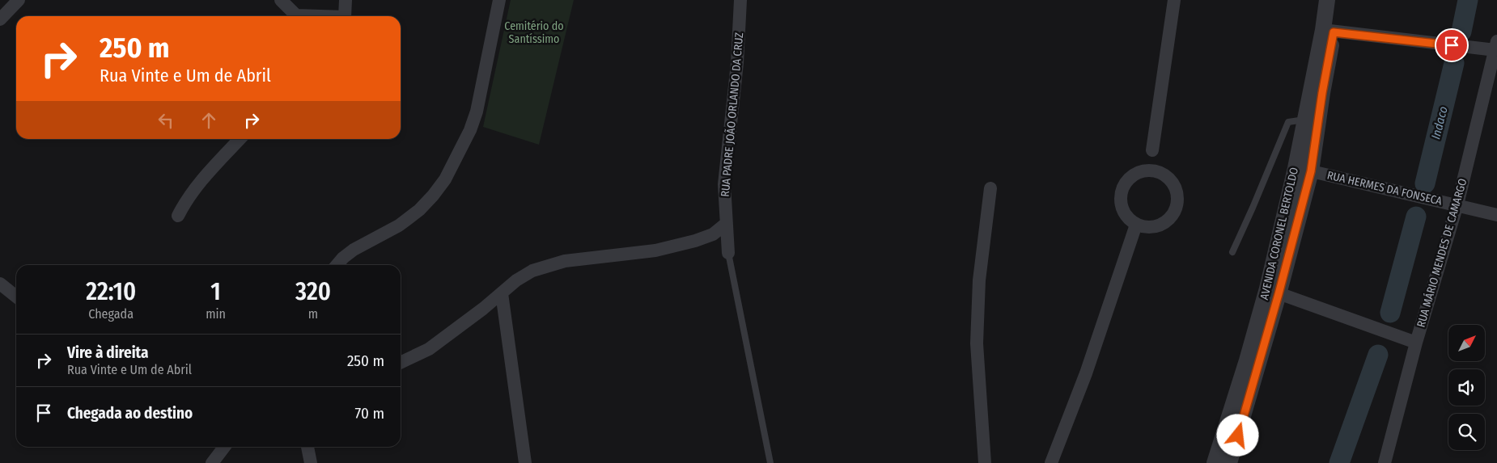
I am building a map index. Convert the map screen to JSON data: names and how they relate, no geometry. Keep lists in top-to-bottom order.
{
  "streets": {
    "street": [
      "RUA PADRE JOÃO ORLANDO DA CRUZ",
      "RUA HERMES DA FONSECA",
      "AVENIDA CORONEL BERTOLDO",
      "RUA MÁRIO MENDES DE CAMARGO"
    ]
  },
  "crossings": [
    ["RUA HERMES DA FONSECA", "AVENIDA CORONEL BERTOLDO"],
    ["RUA HERMES DA FONSECA", "RUA MÁRIO MENDES DE CAMARGO"]
  ],
  "water": ["Indaco"],
  "parks": ["Cemitério do Santíssimo"],
  "north": "top right",
  "page": {
    "turn": ["250 m", "Rua Vinte e Um de Abril"],
    "eta": [
      "22:10",
      "Chegada",
      "1",
      "min",
      "320",
      "m"
    ],
    "list": [
      {
        "name": "Vire à direita",
        "note": "Rua Vinte e Um de Abril",
        "value": "250 m"
      },
      {
        "name": "Chegada ao destino",
        "value": "70 m"
      }
    ]
  }
}
